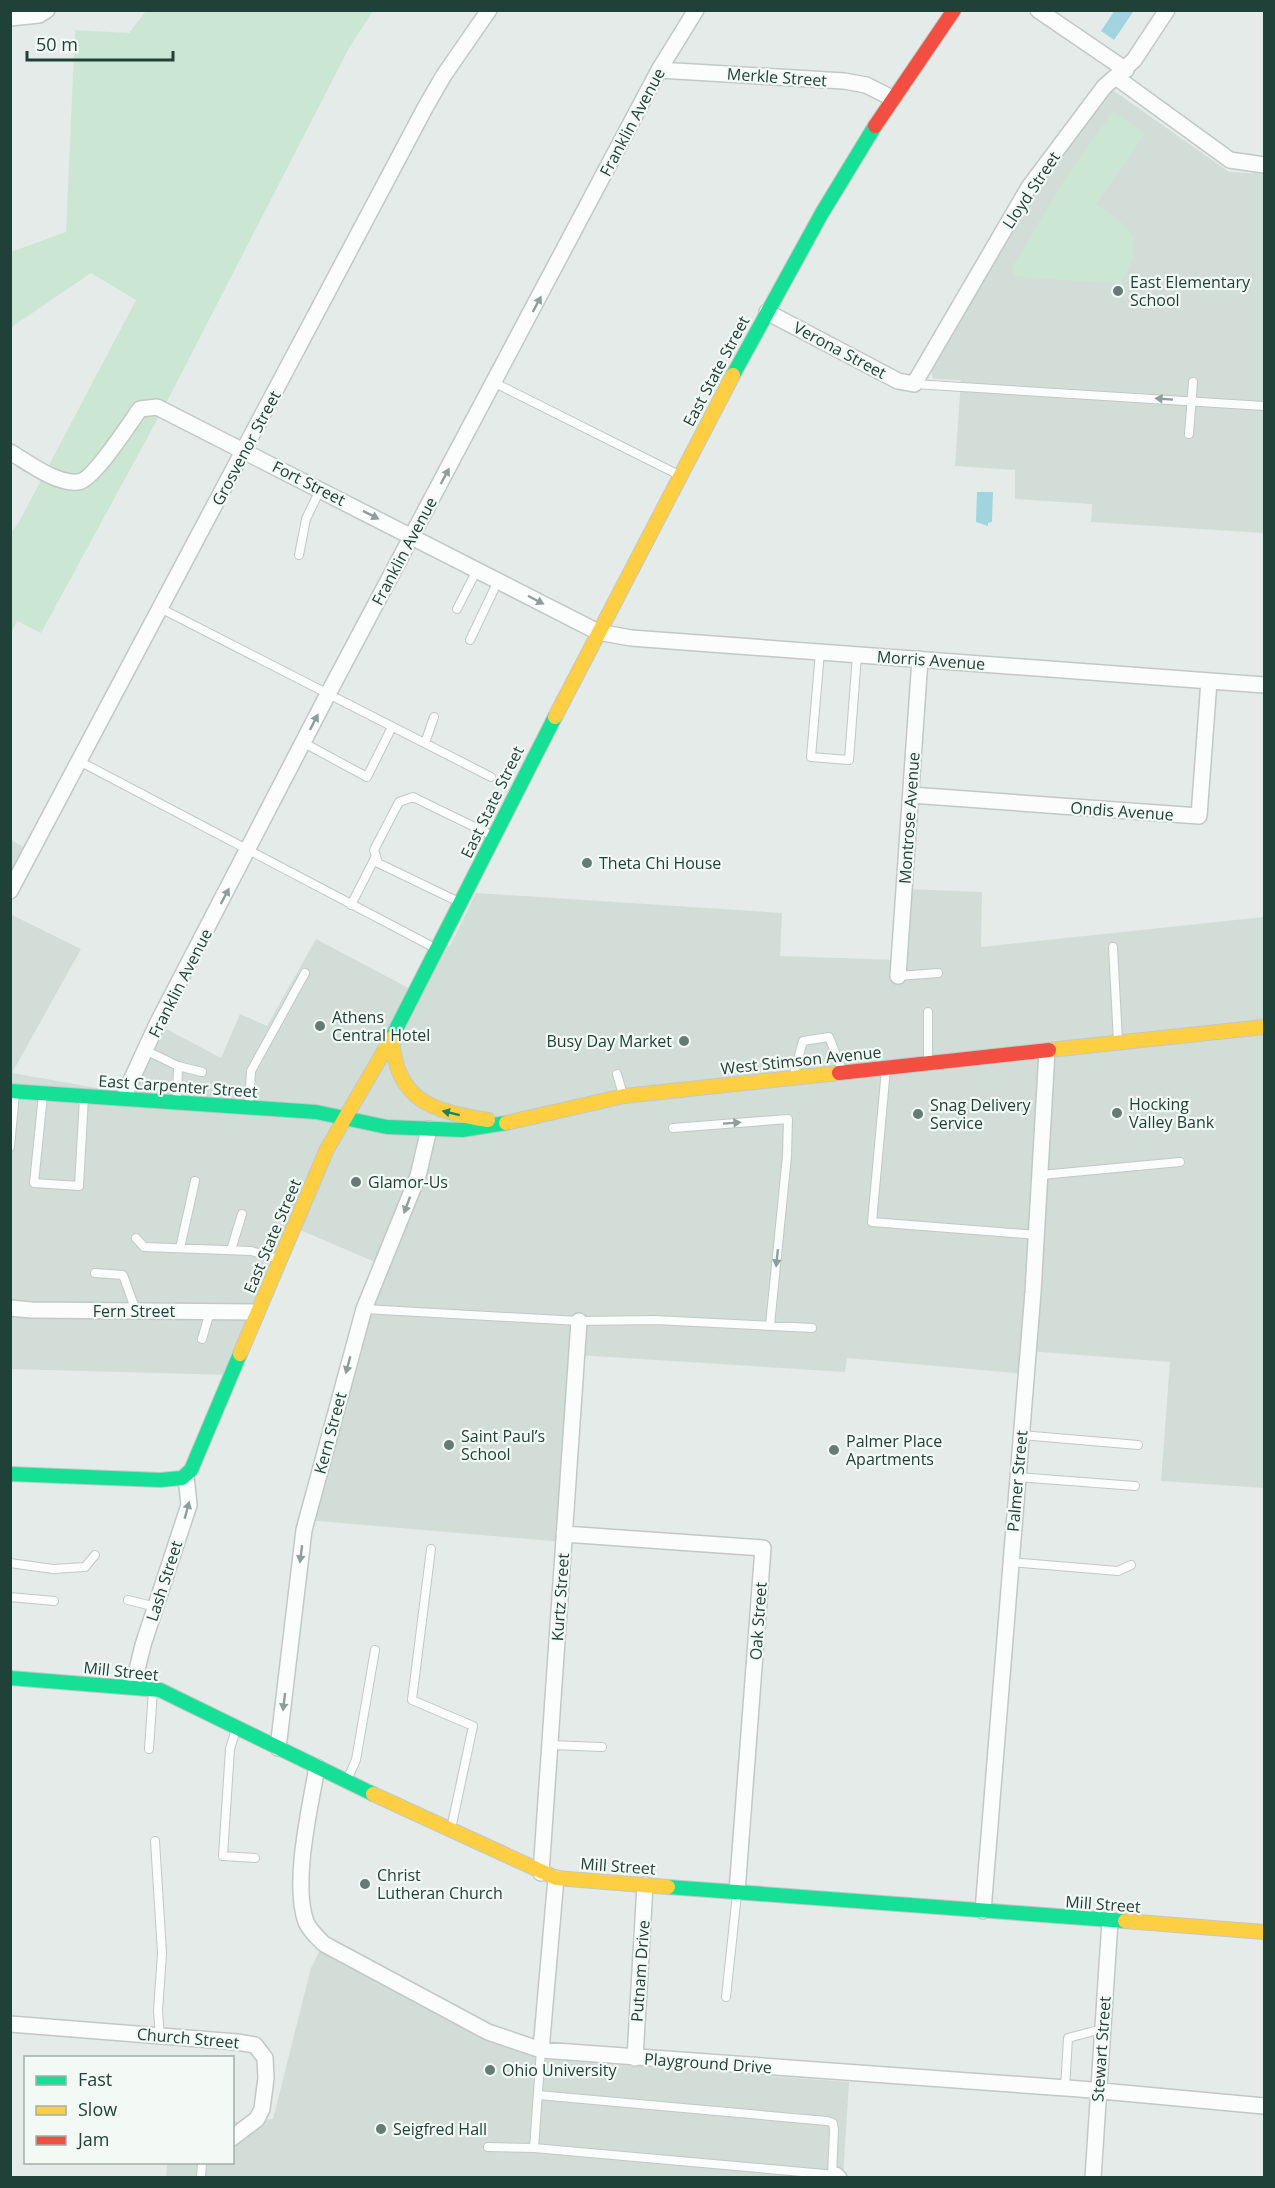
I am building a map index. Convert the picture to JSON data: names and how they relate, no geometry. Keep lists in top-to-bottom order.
{
  "streets": {
    "main road": [
      "East State Street",
      "West Stimson Avenue",
      "East Carpenter Street",
      "Mill Street"
    ],
    "street": [
      "Merkle Street",
      "Franklin Avenue",
      "Lloyd Street",
      "Verona Street",
      "Grosvenor Street",
      "Fort Street",
      "Morris Avenue",
      "Ondis Avenue",
      "Montrose Avenue",
      "Fern Street",
      "Kern Street",
      "Palmer Street",
      "Lash Street",
      "Kurtz Street",
      "Oak Street",
      "Putnam Drive",
      "Church Street",
      "Stewart Street",
      "Playground Drive"
    ]
  },
  "crossings": [
    ["Merkle Street", "Franklin Avenue"],
    ["Merkle Street", "East State Street"],
    ["Franklin Avenue", "Fort Street"],
    ["Franklin Avenue", "East Carpenter Street"],
    ["Lloyd Street", "Verona Street"],
    ["Verona Street", "East State Street"],
    ["East State Street", "Fort Street"],
    ["East State Street", "Morris Avenue"],
    ["East State Street", "West Stimson Avenue"],
    ["East State Street", "East Carpenter Street"],
    ["East State Street", "Fern Street"],
    ["East State Street", "Lash Street"],
    ["Grosvenor Street", "Fort Street"],
    ["Fort Street", "Morris Avenue"],
    ["Morris Avenue", "Ondis Avenue"],
    ["Morris Avenue", "Montrose Avenue"],
    ["Ondis Avenue", "Montrose Avenue"],
    ["West Stimson Avenue", "East Carpenter Street"],
    ["West Stimson Avenue", "Kern Street"],
    ["West Stimson Avenue", "Palmer Street"],
    ["Kern Street", "Mill Street"],
    ["Palmer Street", "Mill Street"],
    ["Lash Street", "Mill Street"],
    ["Kurtz Street", "Oak Street"],
    ["Kurtz Street", "Mill Street"],
    ["Oak Street", "Mill Street"],
    ["Mill Street", "Putnam Drive"],
    ["Mill Street", "Stewart Street"],
    ["Mill Street", "Playground Drive"],
    ["Putnam Drive", "Playground Drive"],
    ["Stewart Street", "Playground Drive"]
  ],
  "one_way": ["Franklin Avenue", "Kern Street", "Lash Street"],
  "places": [
    "East Elementary School",
    "Theta Chi House",
    "Athens Central Hotel",
    "Busy Day Market",
    "Hocking Valley Bank",
    "Snag Delivery Service",
    "Glamor-Us",
    "Saint Paul’s School",
    "Palmer Place Apartments",
    "Christ Lutheran Church",
    "Ohio University",
    "Seigfred Hall"
  ],
  "legend": ["Fast", "Slow", "Jam"],
  "scale_bar": "50 m"
}
